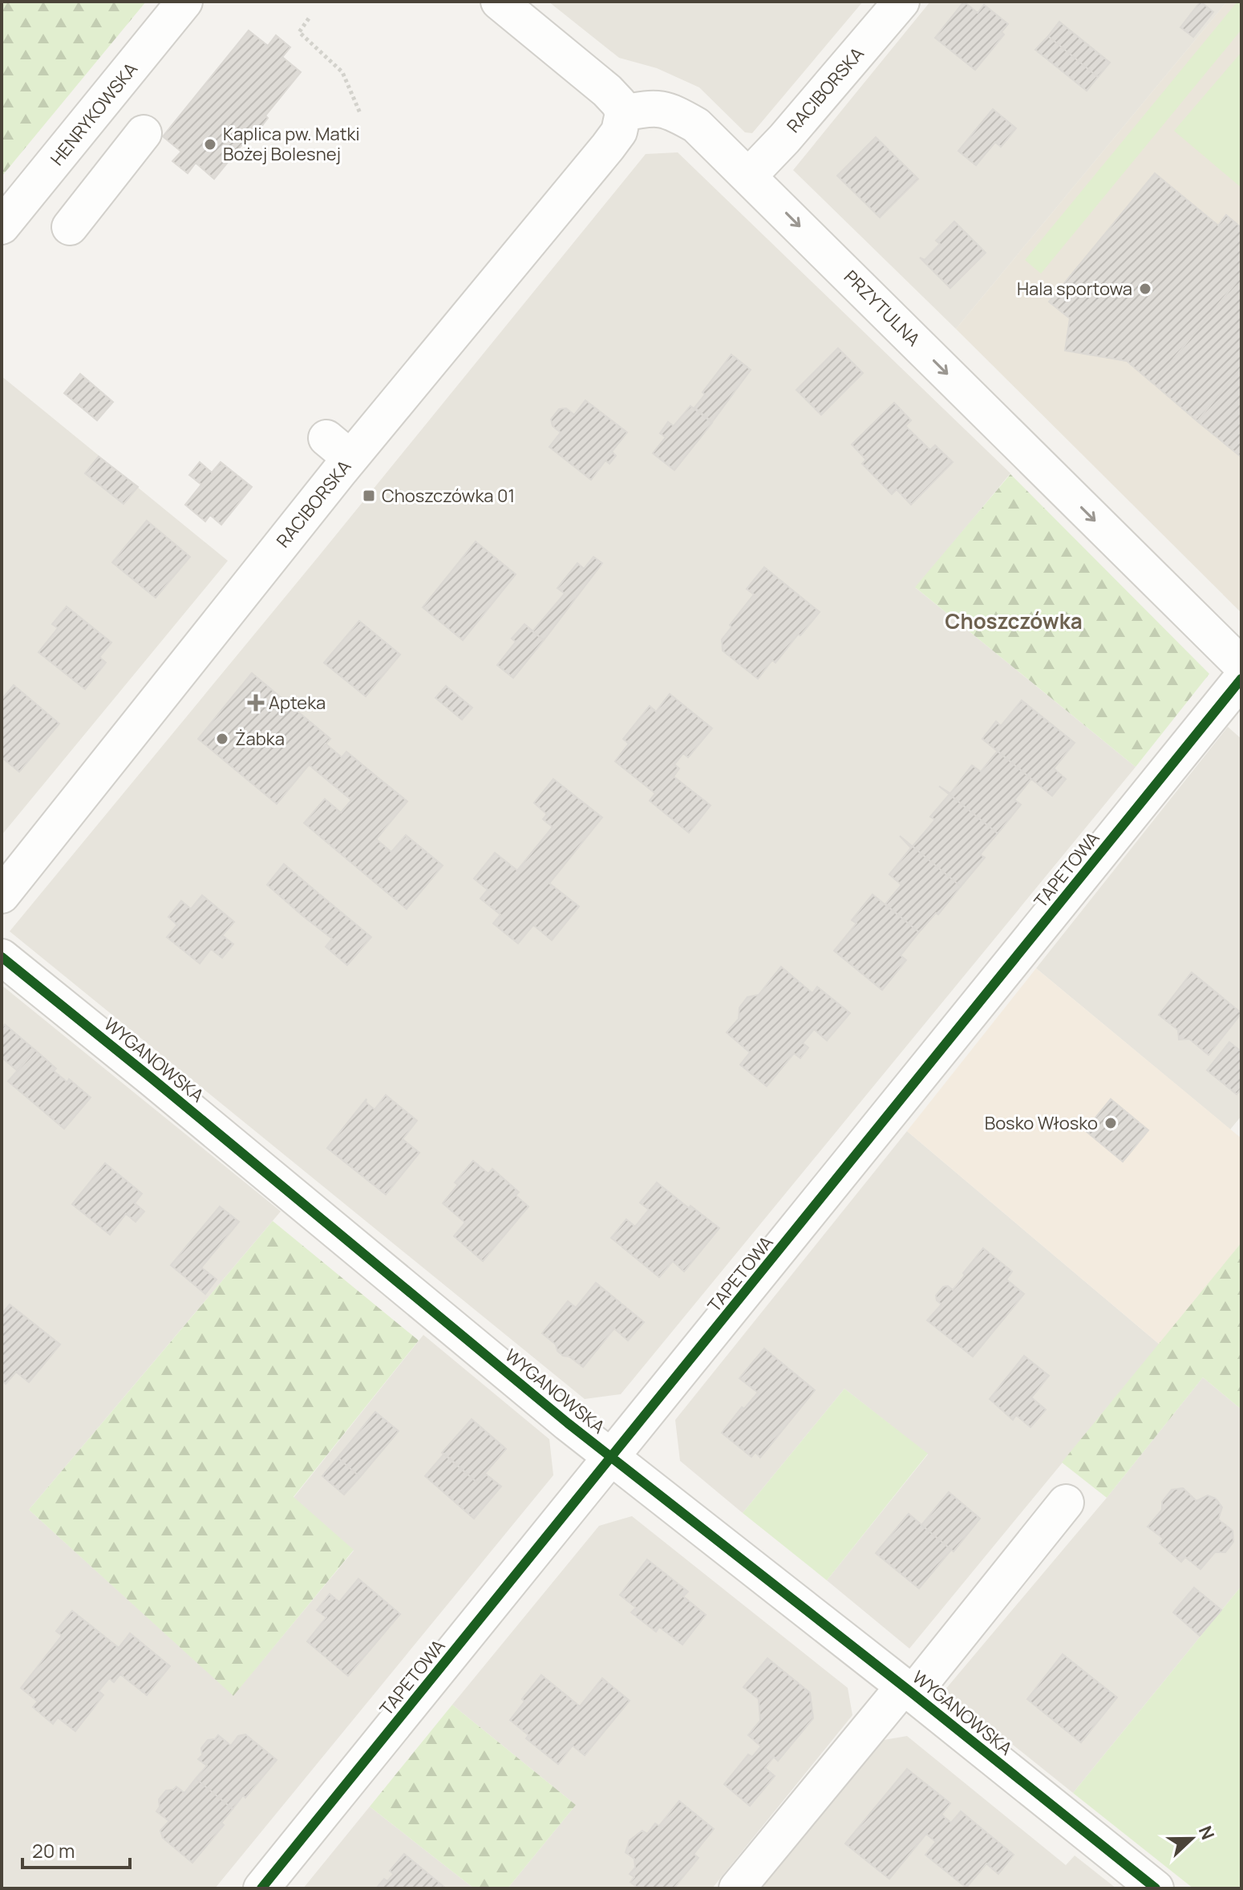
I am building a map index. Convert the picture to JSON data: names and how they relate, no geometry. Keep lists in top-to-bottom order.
{
  "streets": {
    "street": [
      "RACIBORSKA",
      "HENRYKOWSKA",
      "PRZYTULNA",
      "TAPETOWA",
      "WYGANOWSKA"
    ]
  },
  "crossings": [
    ["RACIBORSKA", "PRZYTULNA"],
    ["TAPETOWA", "WYGANOWSKA"]
  ],
  "one_way": ["PRZYTULNA"],
  "districts": ["Choszczówka"],
  "places": {
    "other": [
      "Kaplica pw. Matki Bożej Bolesnej",
      "Hala sportowa",
      "Żabka",
      "Bosko Włosko"
    ],
    "transit": ["Choszczówka 01"],
    "health": ["Apteka"]
  },
  "scale_bar": "20 m",
  "north": "right"
}
